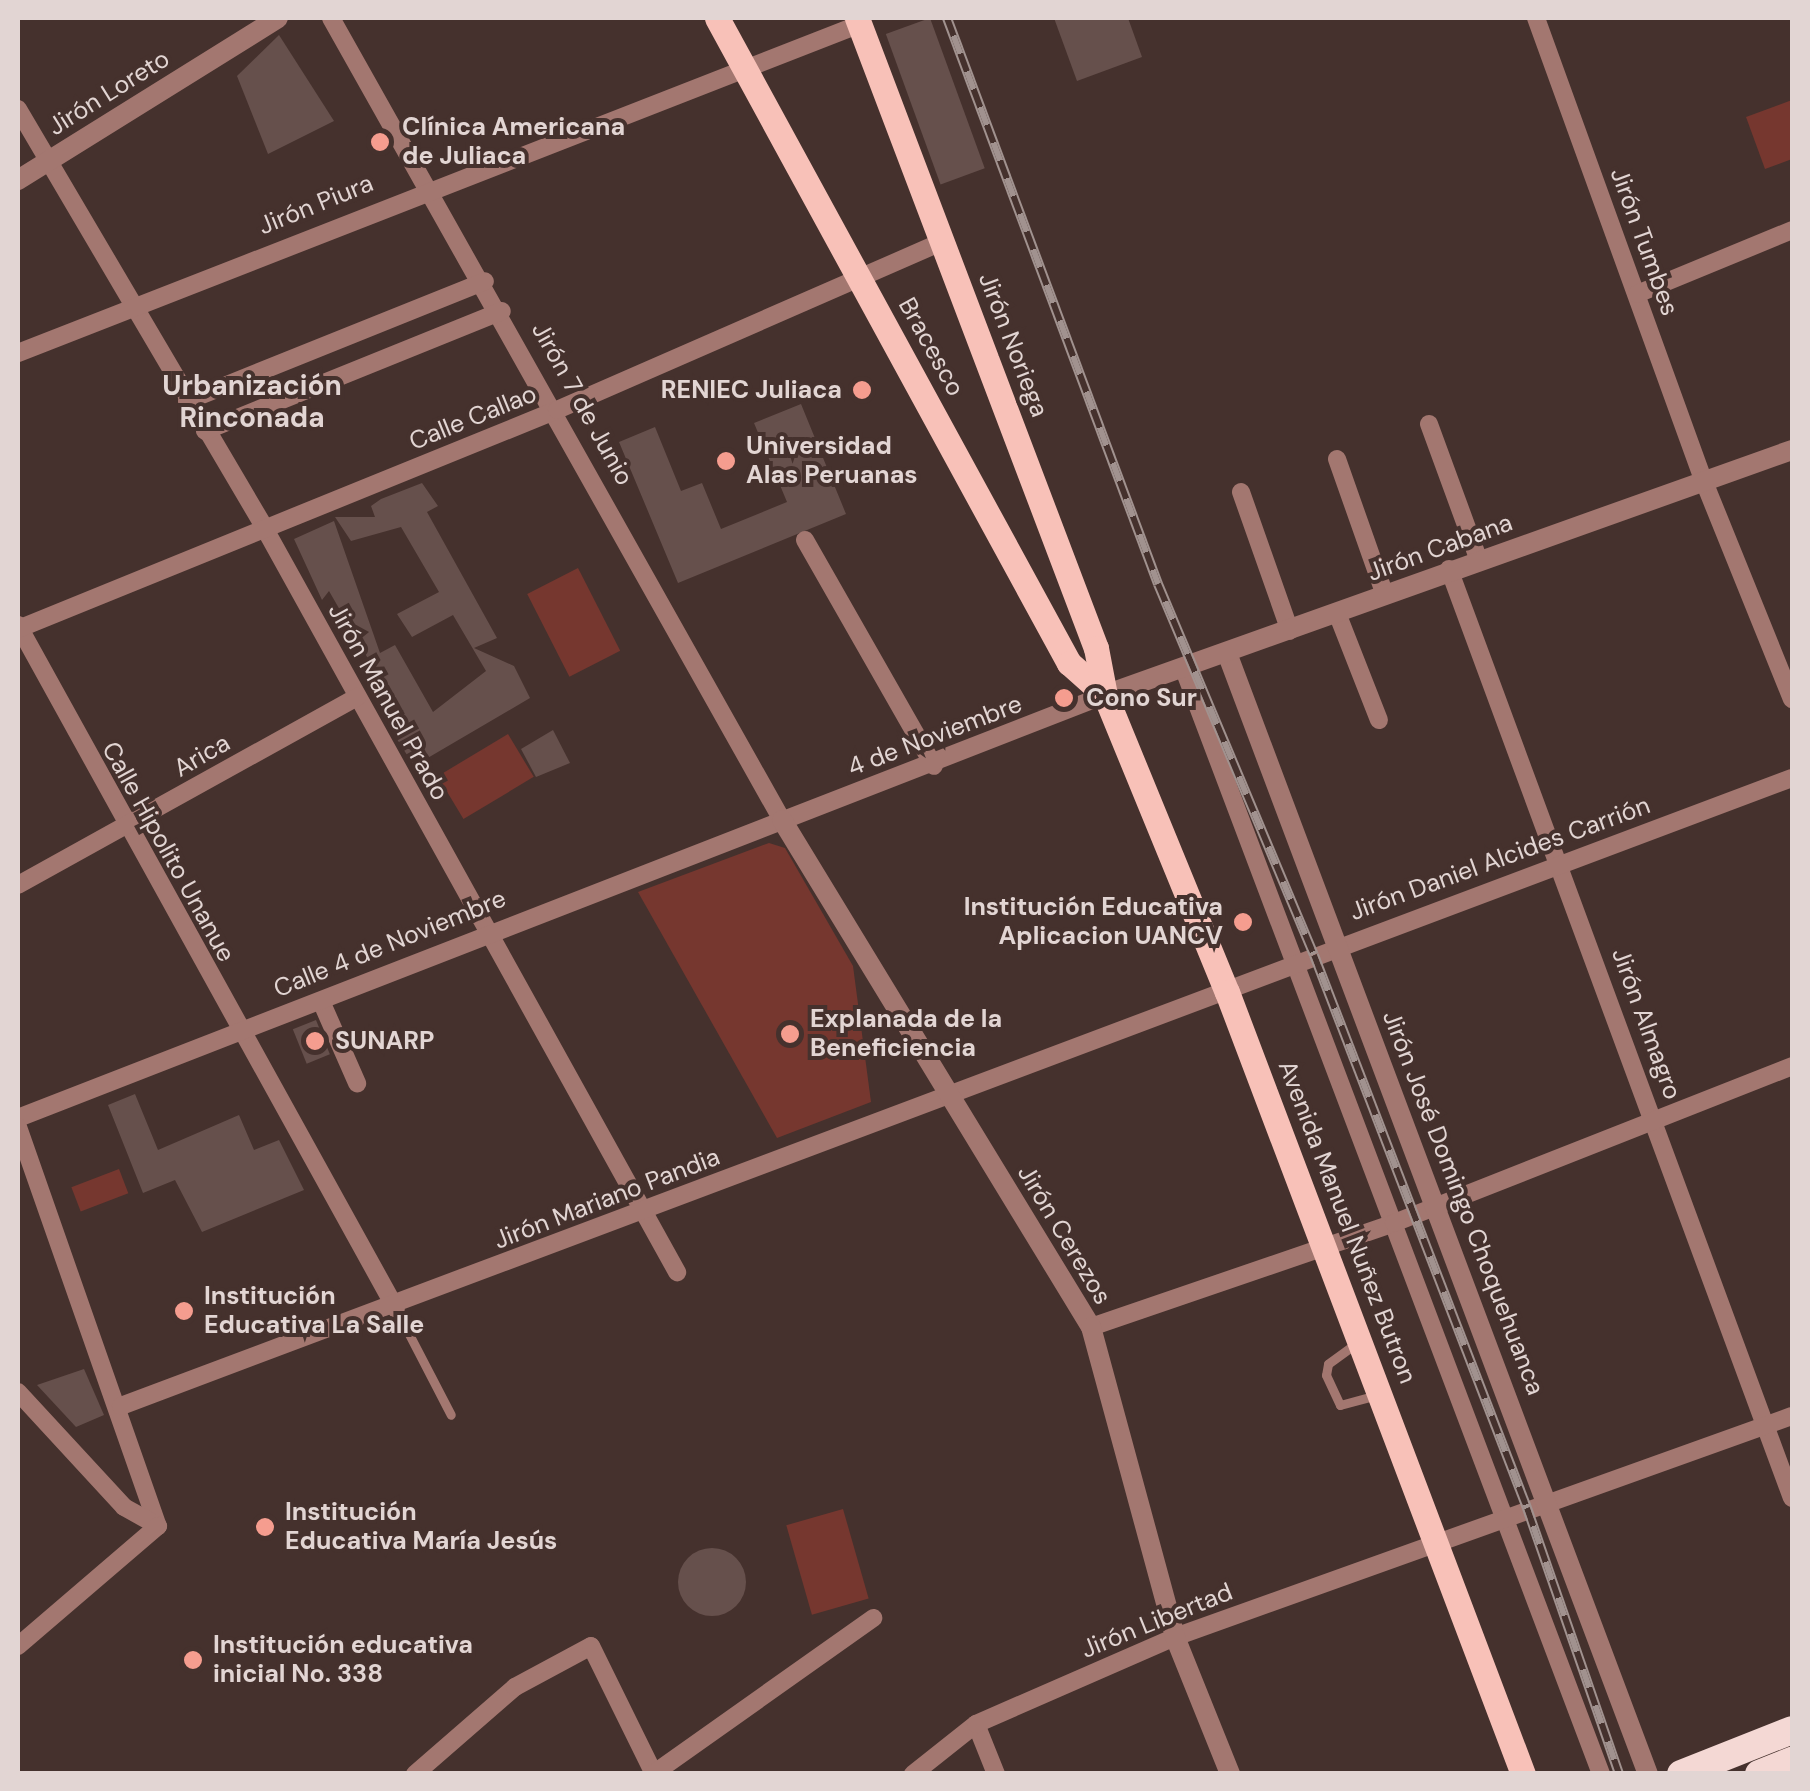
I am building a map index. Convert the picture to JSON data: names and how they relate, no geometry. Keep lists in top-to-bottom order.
{
  "streets": {
    "main road": ["Jirón Noriega", "Bracesco", "Avenida Manuel Nuñez Butron"],
    "street": [
      "Jirón Loreto",
      "Jirón Piura",
      "Jirón Tumbes",
      "Jirón 7 de Junio",
      "Calle Callao",
      "Jirón Cabana",
      "Jirón Manuel Prado",
      "4 de Noviembre",
      "Arica",
      "Calle Hipolito Unanue",
      "Jirón Daniel Alcides Carrión",
      "Calle 4 de Noviembre",
      "Jirón Almagro",
      "Jirón Mariano Pandia",
      "Jirón José Domingo Choquehuanca",
      "Jirón Cerezos",
      "Jirón Libertad"
    ]
  },
  "crossings": [
    ["Jirón Loreto", "Jirón Manuel Prado"],
    ["Jirón Piura", "Jirón Noriega"],
    ["Jirón Piura", "Bracesco"],
    ["Jirón Piura", "Jirón 7 de Junio"],
    ["Jirón Piura", "Jirón Manuel Prado"],
    ["Jirón Tumbes", "Jirón Cabana"],
    ["Jirón Noriega", "Bracesco"],
    ["Jirón Noriega", "Calle Callao"],
    ["Jirón Noriega", "Jirón Cabana"],
    ["Jirón Noriega", "4 de Noviembre"],
    ["Jirón Noriega", "Avenida Manuel Nuñez Butron"],
    ["Bracesco", "Calle Callao"],
    ["Bracesco", "Jirón Cabana"],
    ["Bracesco", "4 de Noviembre"],
    ["Bracesco", "Avenida Manuel Nuñez Butron"],
    ["Jirón 7 de Junio", "Calle Callao"],
    ["Jirón 7 de Junio", "4 de Noviembre"],
    ["Jirón 7 de Junio", "Calle 4 de Noviembre"],
    ["Jirón 7 de Junio", "Jirón Cerezos"],
    ["Calle Callao", "Jirón Manuel Prado"],
    ["Calle Callao", "Calle Hipolito Unanue"],
    ["Jirón Cabana", "4 de Noviembre"],
    ["Jirón Cabana", "Jirón Almagro"],
    ["Jirón Cabana", "Jirón José Domingo Choquehuanca"],
    ["Jirón Cabana", "Avenida Manuel Nuñez Butron"],
    ["Jirón Manuel Prado", "Arica"],
    ["Jirón Manuel Prado", "Calle 4 de Noviembre"],
    ["Jirón Manuel Prado", "Jirón Mariano Pandia"],
    ["4 de Noviembre", "Calle 4 de Noviembre"],
    ["4 de Noviembre", "Avenida Manuel Nuñez Butron"],
    ["4 de Noviembre", "Jirón Cerezos"],
    ["Arica", "Calle Hipolito Unanue"],
    ["Calle Hipolito Unanue", "Calle 4 de Noviembre"],
    ["Calle Hipolito Unanue", "Jirón Mariano Pandia"],
    ["Jirón Daniel Alcides Carrión", "Jirón Almagro"],
    ["Jirón Daniel Alcides Carrión", "Jirón Mariano Pandia"],
    ["Jirón Daniel Alcides Carrión", "Jirón José Domingo Choquehuanca"],
    ["Jirón Daniel Alcides Carrión", "Avenida Manuel Nuñez Butron"],
    ["Calle 4 de Noviembre", "Jirón Cerezos"],
    ["Jirón Almagro", "Jirón Libertad"],
    ["Jirón Mariano Pandia", "Avenida Manuel Nuñez Butron"],
    ["Jirón Mariano Pandia", "Jirón Cerezos"],
    ["Jirón José Domingo Choquehuanca", "Jirón Libertad"],
    ["Avenida Manuel Nuñez Butron", "Jirón Libertad"],
    ["Jirón Cerezos", "Jirón Libertad"]
  ],
  "districts": ["Urbanización Rinconada"],
  "places": [
    "Clínica Americana de Juliaca",
    "RENIEC Juliaca",
    "Universidad Alas Peruanas",
    "Cono Sur",
    "Institución Educativa Aplicacion UANCV",
    "Explanada de la Beneficiencia",
    "SUNARP",
    "Institución Educativa La Salle",
    "Institución Educativa María Jesús",
    "Institución educativa inicial No. 338"
  ]
}
